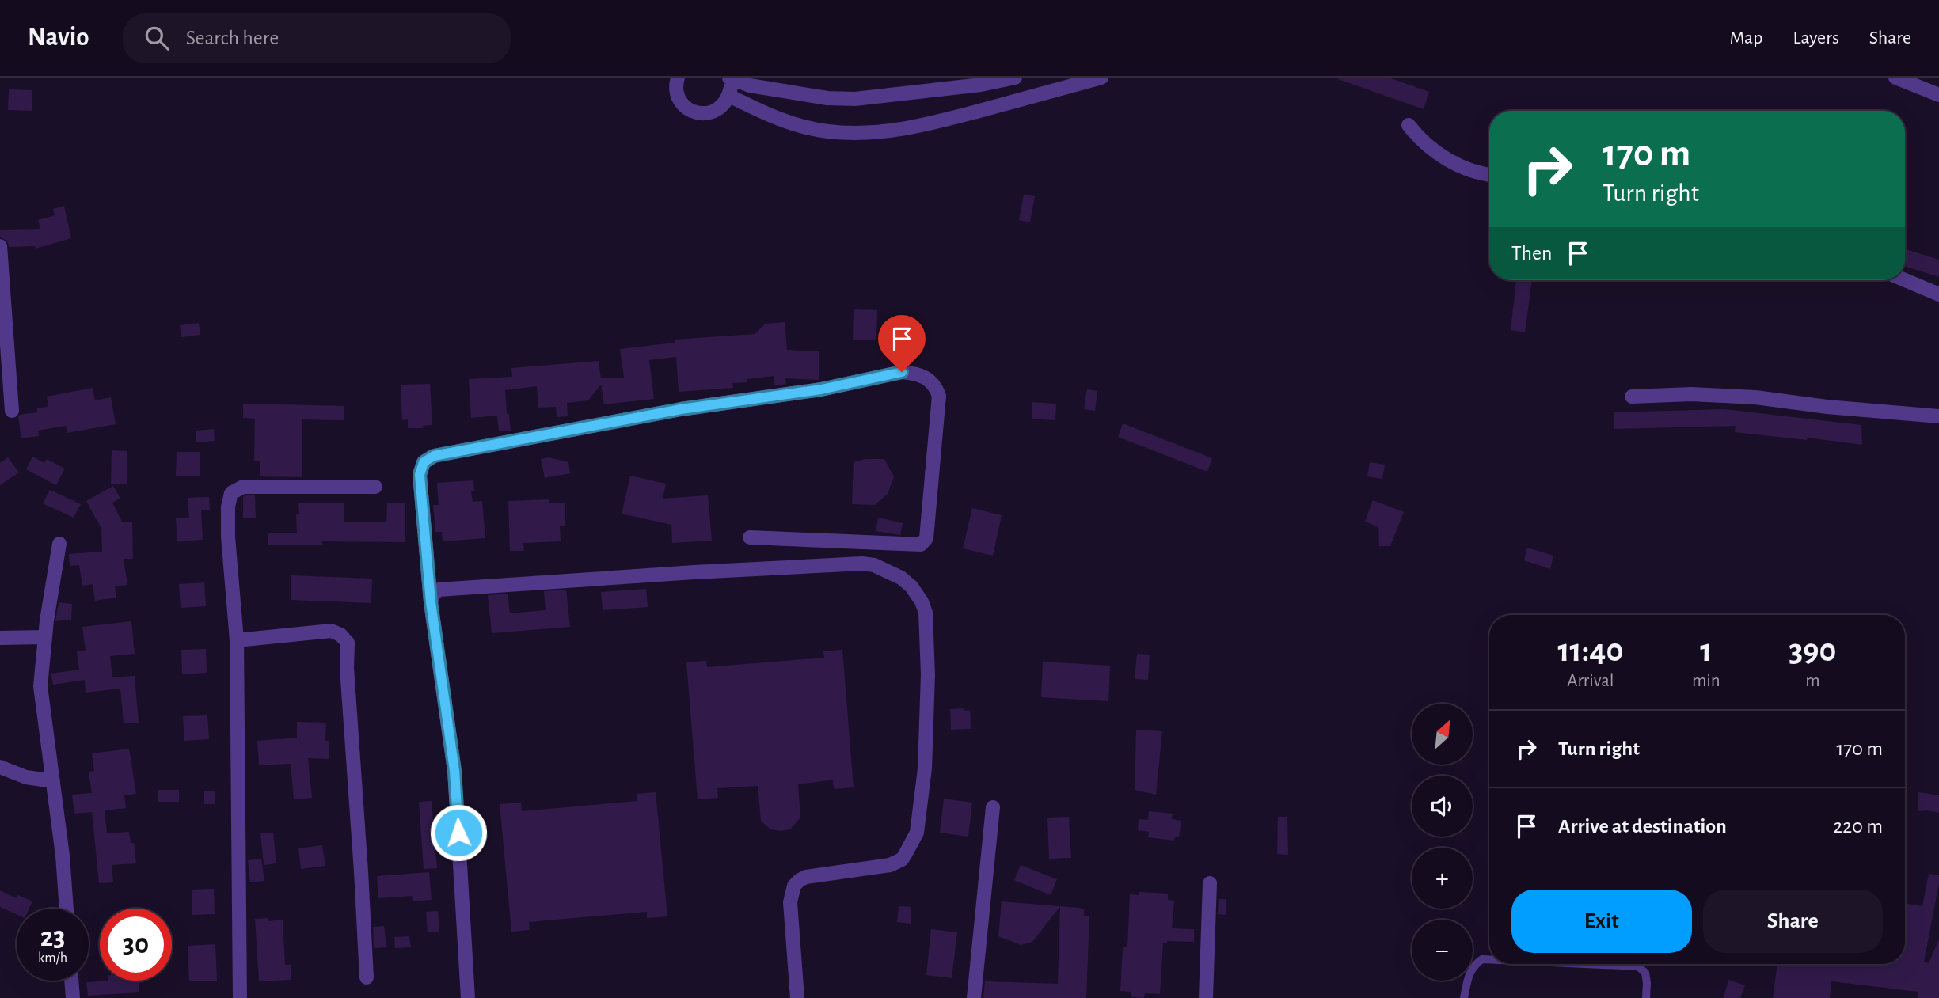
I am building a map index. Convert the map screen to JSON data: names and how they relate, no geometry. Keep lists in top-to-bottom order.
{
  "north": "top right",
  "page": {
    "header": "Navio",
    "search": "Search here",
    "nav": ["Map", "Layers", "Share"],
    "turn": ["170 m", "Turn right"],
    "then": "Then",
    "eta": [
      "11:40",
      "Arrival",
      "1",
      "min",
      "390",
      "m"
    ],
    "map_buttons": ["+", "−"],
    "list": [
      {
        "name": "Turn right",
        "value": "170 m"
      },
      {
        "name": "Arrive at destination",
        "value": "220 m"
      }
    ],
    "buttons": ["Exit", "Share"],
    "speed": "23 km/h",
    "limit": "30"
  }
}
